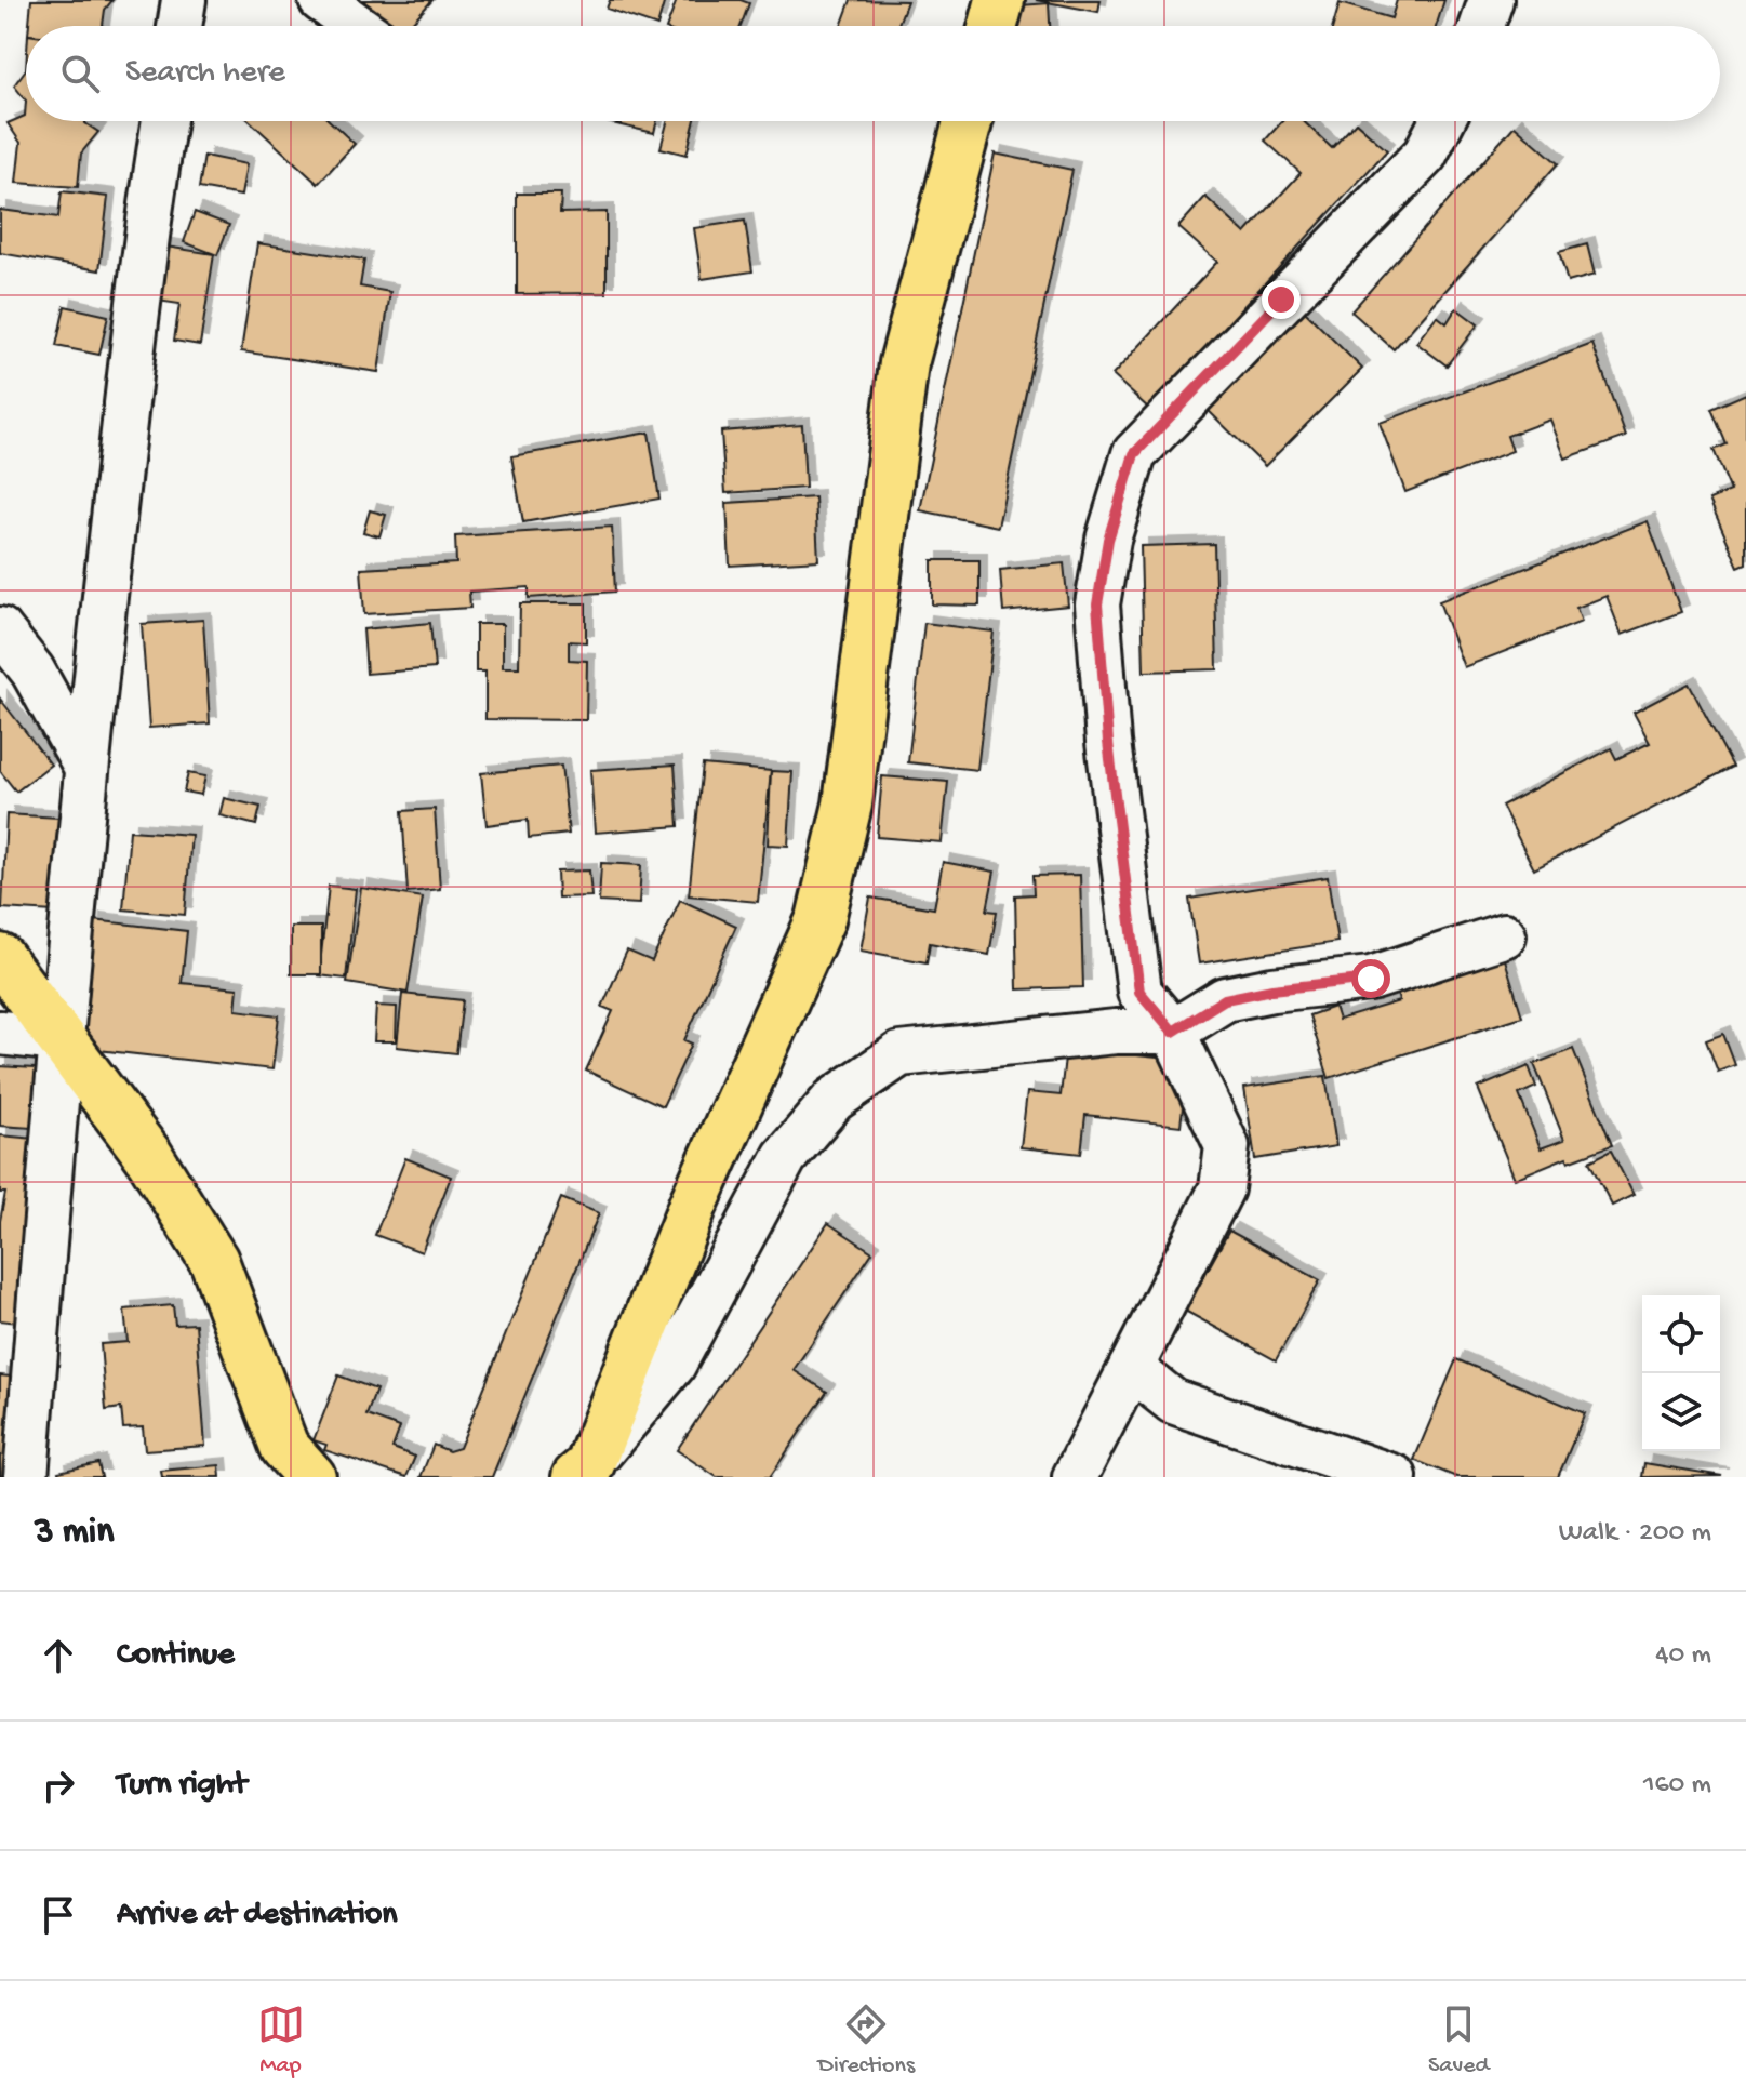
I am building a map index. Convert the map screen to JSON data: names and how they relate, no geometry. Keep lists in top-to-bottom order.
{
  "page": {
    "search": "Search here",
    "heading": ["3 min", "Walk · 200 m"],
    "list": [
      ["Continue", "40 m"],
      ["Turn right", "160 m"],
      "Arrive at destination"
    ],
    "nav": ["Map", "Directions", "Saved"]
  }
}
